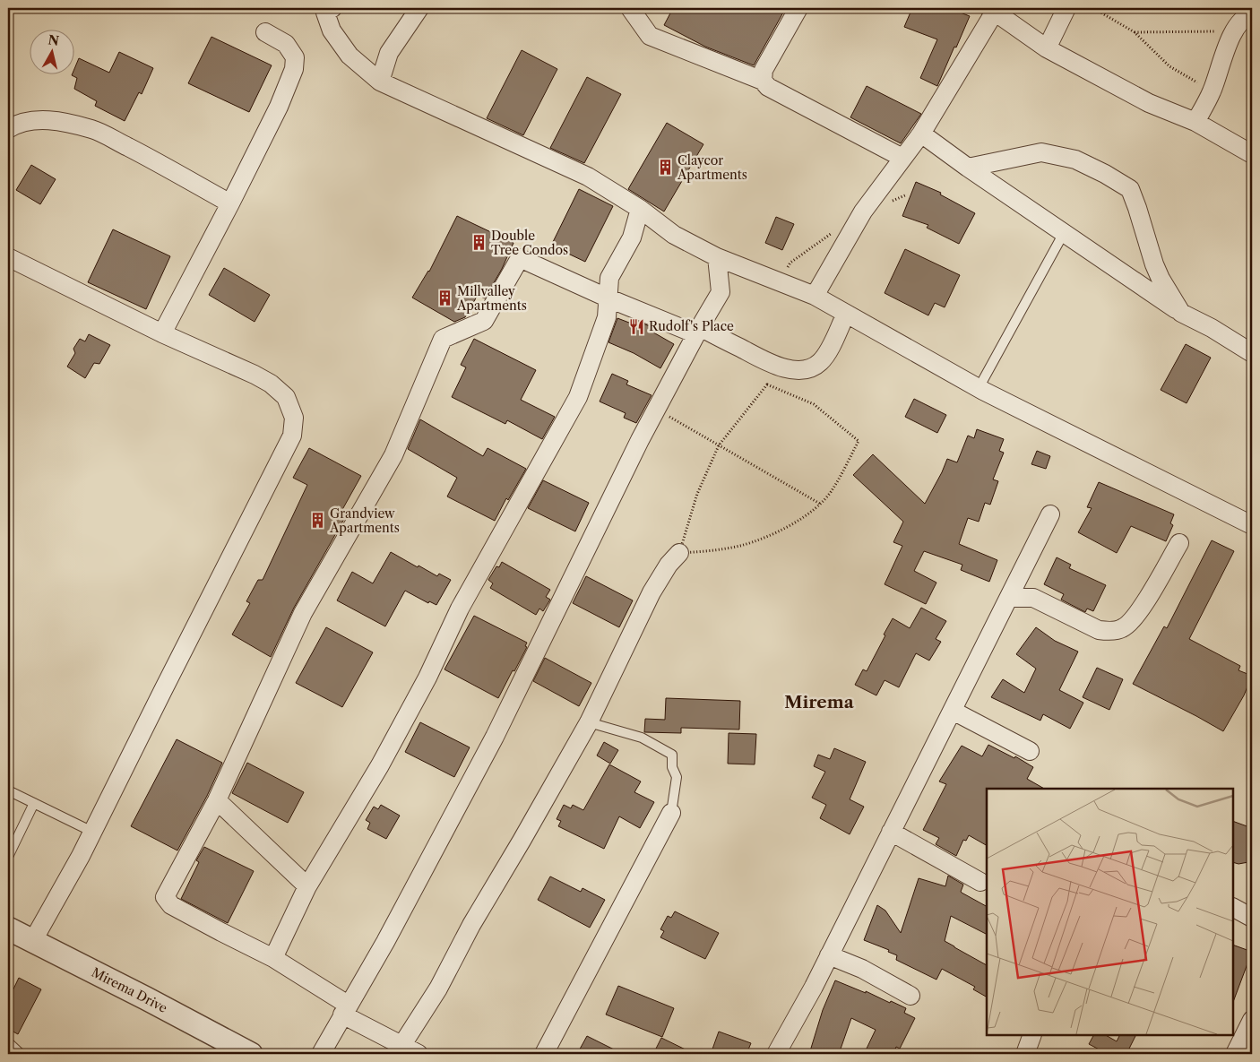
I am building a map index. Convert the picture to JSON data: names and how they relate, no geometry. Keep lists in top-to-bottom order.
{
  "streets": {
    "street": ["Mirema Drive"]
  },
  "districts": ["Mirema"],
  "places": {
    "building": [
      "Claycor Apartments",
      "Double Tree Condos",
      "Millvalley Apartments",
      "Grandview Apartments"
    ],
    "restaurant": ["Rudolf's Place"]
  },
  "north": "top"
}
